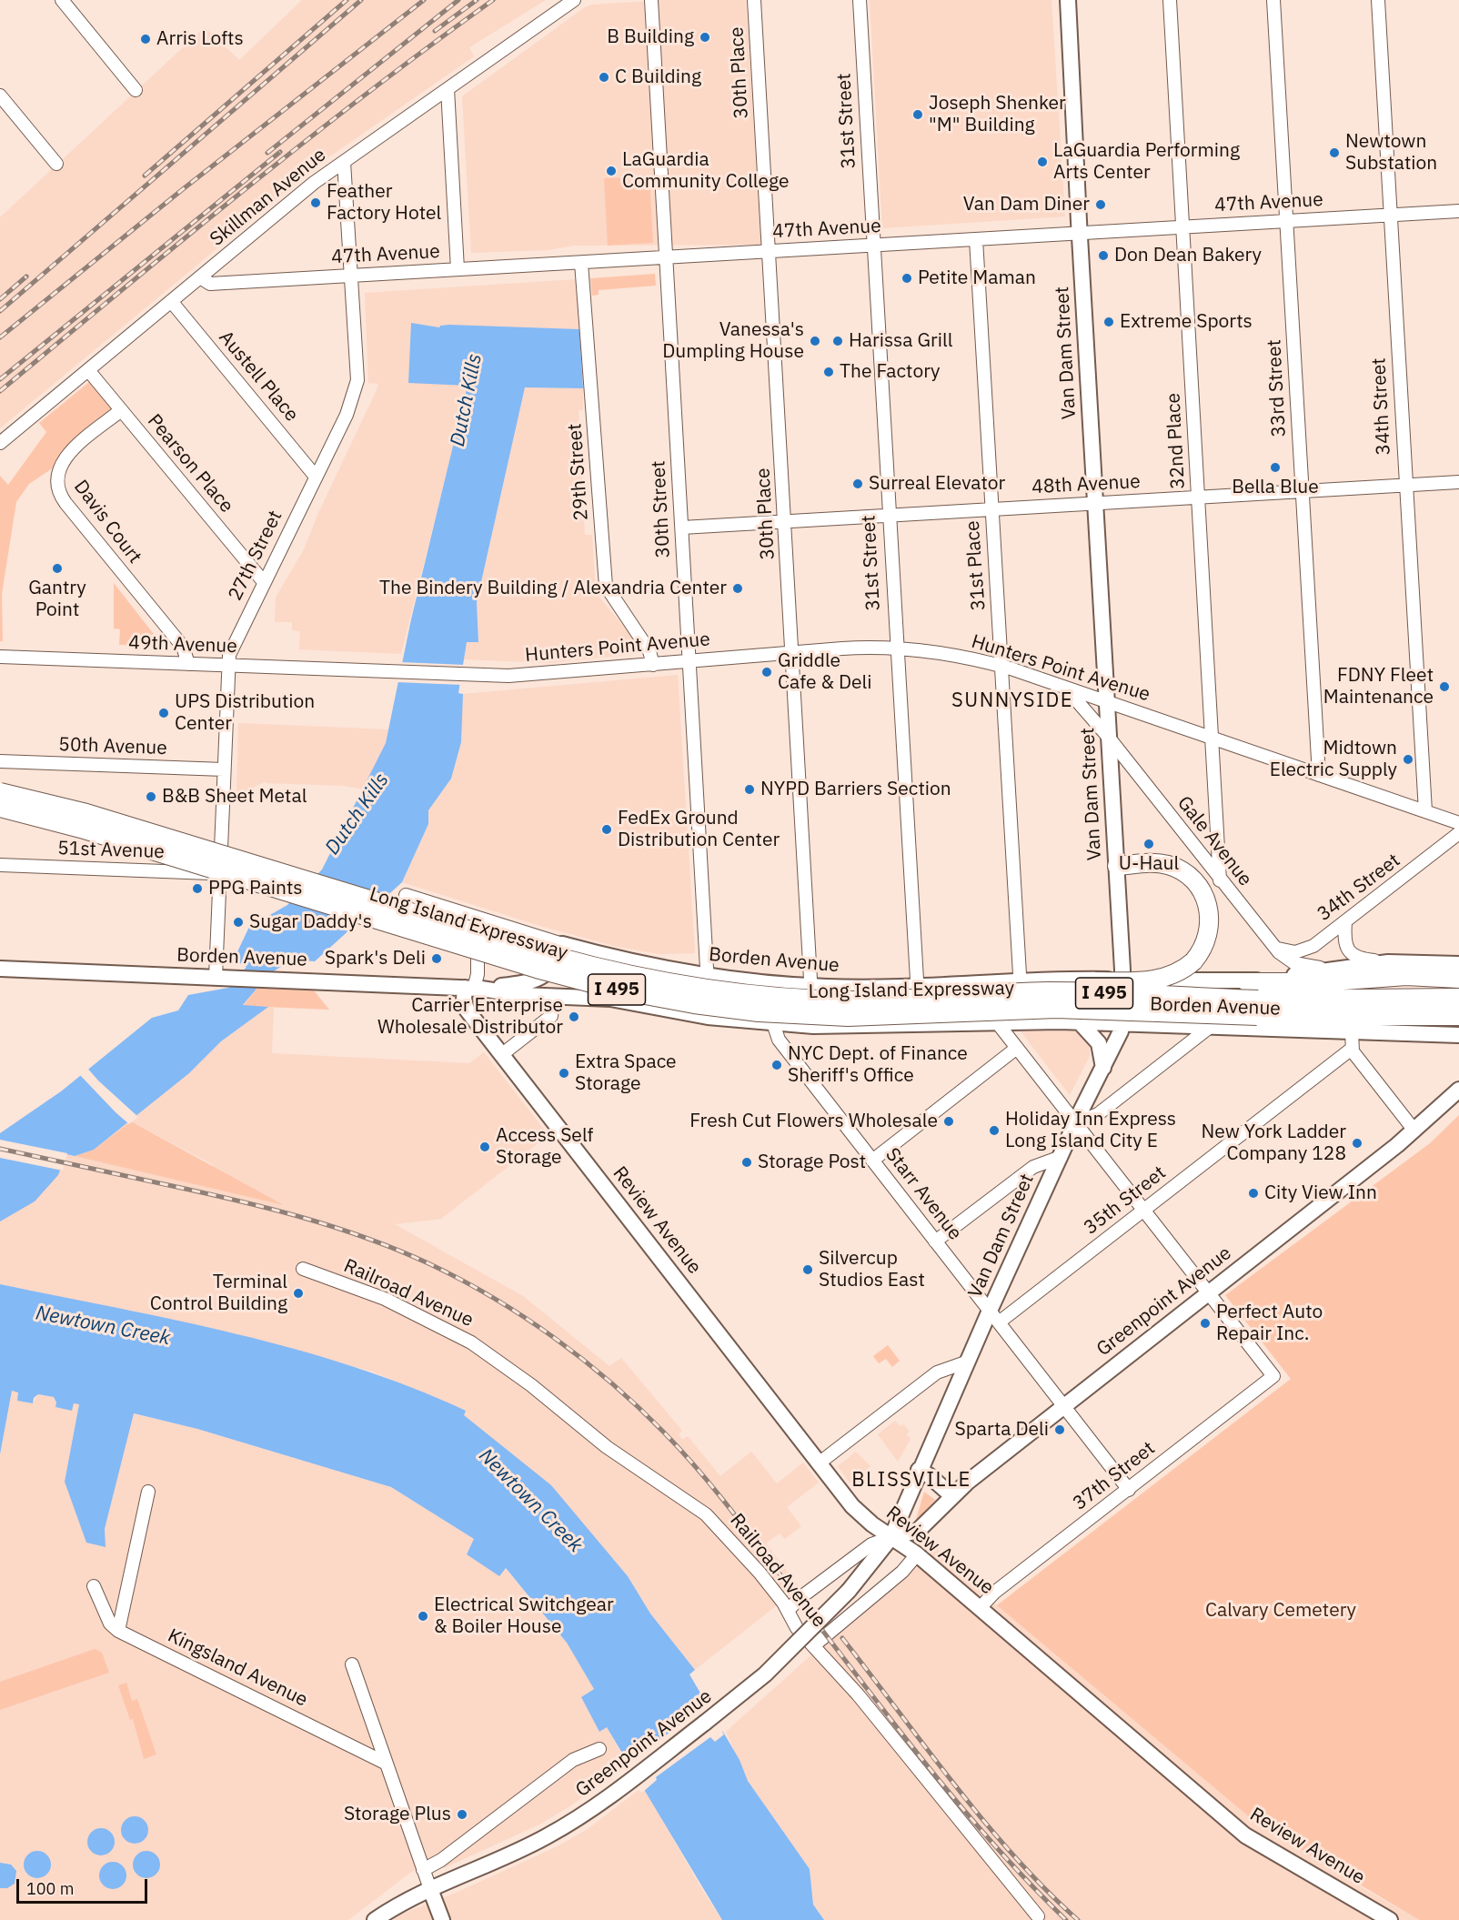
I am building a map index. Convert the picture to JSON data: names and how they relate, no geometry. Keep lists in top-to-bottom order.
{
  "streets": {
    "highway": ["Long Island Expressway", "I 495"],
    "main road": [
      "Van Dam Street",
      "Borden Avenue",
      "Review Avenue",
      "Greenpoint Avenue"
    ],
    "street": [
      "30th Place",
      "31st Street",
      "Skillman Avenue",
      "47th Avenue",
      "Austell Place",
      "33rd Street",
      "34th Street",
      "32nd Place",
      "Pearson Place",
      "29th Street",
      "48th Avenue",
      "30th Street",
      "Davis Court",
      "27th Street",
      "31st Place",
      "49th Avenue",
      "Hunters Point Avenue",
      "50th Avenue",
      "Gale Avenue",
      "51st Avenue",
      "Starr Avenue",
      "35th Street",
      "Railroad Avenue",
      "37th Street",
      "Kingsland Avenue"
    ]
  },
  "crossings": [
    ["30th Place", "47th Avenue"],
    ["30th Place", "48th Avenue"],
    ["30th Place", "Hunters Point Avenue"],
    ["30th Place", "Borden Avenue"],
    ["31st Street", "47th Avenue"],
    ["31st Street", "48th Avenue"],
    ["31st Street", "Hunters Point Avenue"],
    ["31st Street", "Borden Avenue"],
    ["Skillman Avenue", "47th Avenue"],
    ["Skillman Avenue", "Austell Place"],
    ["Skillman Avenue", "Pearson Place"],
    ["Skillman Avenue", "27th Street"],
    ["47th Avenue", "Van Dam Street"],
    ["47th Avenue", "33rd Street"],
    ["47th Avenue", "34th Street"],
    ["47th Avenue", "32nd Place"],
    ["47th Avenue", "29th Street"],
    ["47th Avenue", "30th Street"],
    ["47th Avenue", "27th Street"],
    ["47th Avenue", "31st Place"],
    ["Van Dam Street", "48th Avenue"],
    ["Van Dam Street", "Hunters Point Avenue"],
    ["Van Dam Street", "Gale Avenue"],
    ["Van Dam Street", "Borden Avenue"],
    ["Van Dam Street", "Starr Avenue"],
    ["Van Dam Street", "35th Street"],
    ["Van Dam Street", "Review Avenue"],
    ["Van Dam Street", "Greenpoint Avenue"],
    ["Austell Place", "27th Street"],
    ["33rd Street", "48th Avenue"],
    ["33rd Street", "Hunters Point Avenue"],
    ["34th Street", "48th Avenue"],
    ["34th Street", "Hunters Point Avenue"],
    ["34th Street", "Gale Avenue"],
    ["32nd Place", "48th Avenue"],
    ["32nd Place", "Hunters Point Avenue"],
    ["32nd Place", "Gale Avenue"],
    ["Pearson Place", "Davis Court"],
    ["Pearson Place", "27th Street"],
    ["29th Street", "Hunters Point Avenue"],
    ["48th Avenue", "30th Street"],
    ["48th Avenue", "31st Place"],
    ["30th Street", "Hunters Point Avenue"],
    ["30th Street", "Borden Avenue"],
    ["Davis Court", "49th Avenue"],
    ["27th Street", "49th Avenue"],
    ["27th Street", "50th Avenue"],
    ["27th Street", "51st Avenue"],
    ["27th Street", "Borden Avenue"],
    ["31st Place", "Hunters Point Avenue"],
    ["31st Place", "Borden Avenue"],
    ["49th Avenue", "Hunters Point Avenue"],
    ["Hunters Point Avenue", "Gale Avenue"],
    ["Gale Avenue", "Borden Avenue"],
    ["Borden Avenue", "Starr Avenue"],
    ["Borden Avenue", "Review Avenue"],
    ["Starr Avenue", "35th Street"],
    ["Starr Avenue", "Greenpoint Avenue"],
    ["Starr Avenue", "37th Street"],
    ["Review Avenue", "Greenpoint Avenue"],
    ["Review Avenue", "37th Street"],
    ["Railroad Avenue", "Greenpoint Avenue"],
    ["Greenpoint Avenue", "37th Street"]
  ],
  "districts": ["SUNNYSIDE", "BLISSVILLE"],
  "water": ["Dutch Kills", "Newtown Creek"],
  "parks": ["Calvary Cemetery"],
  "places": [
    "B Building",
    "Arris Lofts",
    "C Building",
    "Joseph Shenker \"M\" Building",
    "Newtown Substation",
    "LaGuardia Performing Arts Center",
    "LaGuardia Community College",
    "Feather Factory Hotel",
    "Van Dam Diner",
    "Don Dean Bakery",
    "Petite Maman",
    "Extreme Sports",
    "Vanessa's Dumpling House",
    "Harissa Grill",
    "The Factory",
    "Bella Blue",
    "Surreal Elevator",
    "Gantry Point",
    "The Bindery Building / Alexandria Center",
    "Griddle Cafe & Deli",
    "FDNY Fleet Maintenance",
    "UPS Distribution Center",
    "Midtown Electric Supply",
    "NYPD Barriers Section",
    "B&B Sheet Metal",
    "FedEx Ground Distribution Center",
    "U-Haul",
    "PPG Paints",
    "Sugar Daddy's",
    "Spark's Deli",
    "Carrier Enterprise Wholesale Distributor",
    "NYC Dept. of Finance Sheriff's Office",
    "Extra Space Storage",
    "Fresh Cut Flowers Wholesale",
    "Holiday Inn Express Long Island City E",
    "New York Ladder Company 128",
    "Access Self Storage",
    "Storage Post",
    "City View Inn",
    "Silvercup Studios East",
    "Terminal Control Building",
    "Perfect Auto Repair Inc.",
    "Sparta Deli",
    "Electrical Switchgear & Boiler House",
    "Storage Plus"
  ],
  "scale_bar": "100 m"
}
